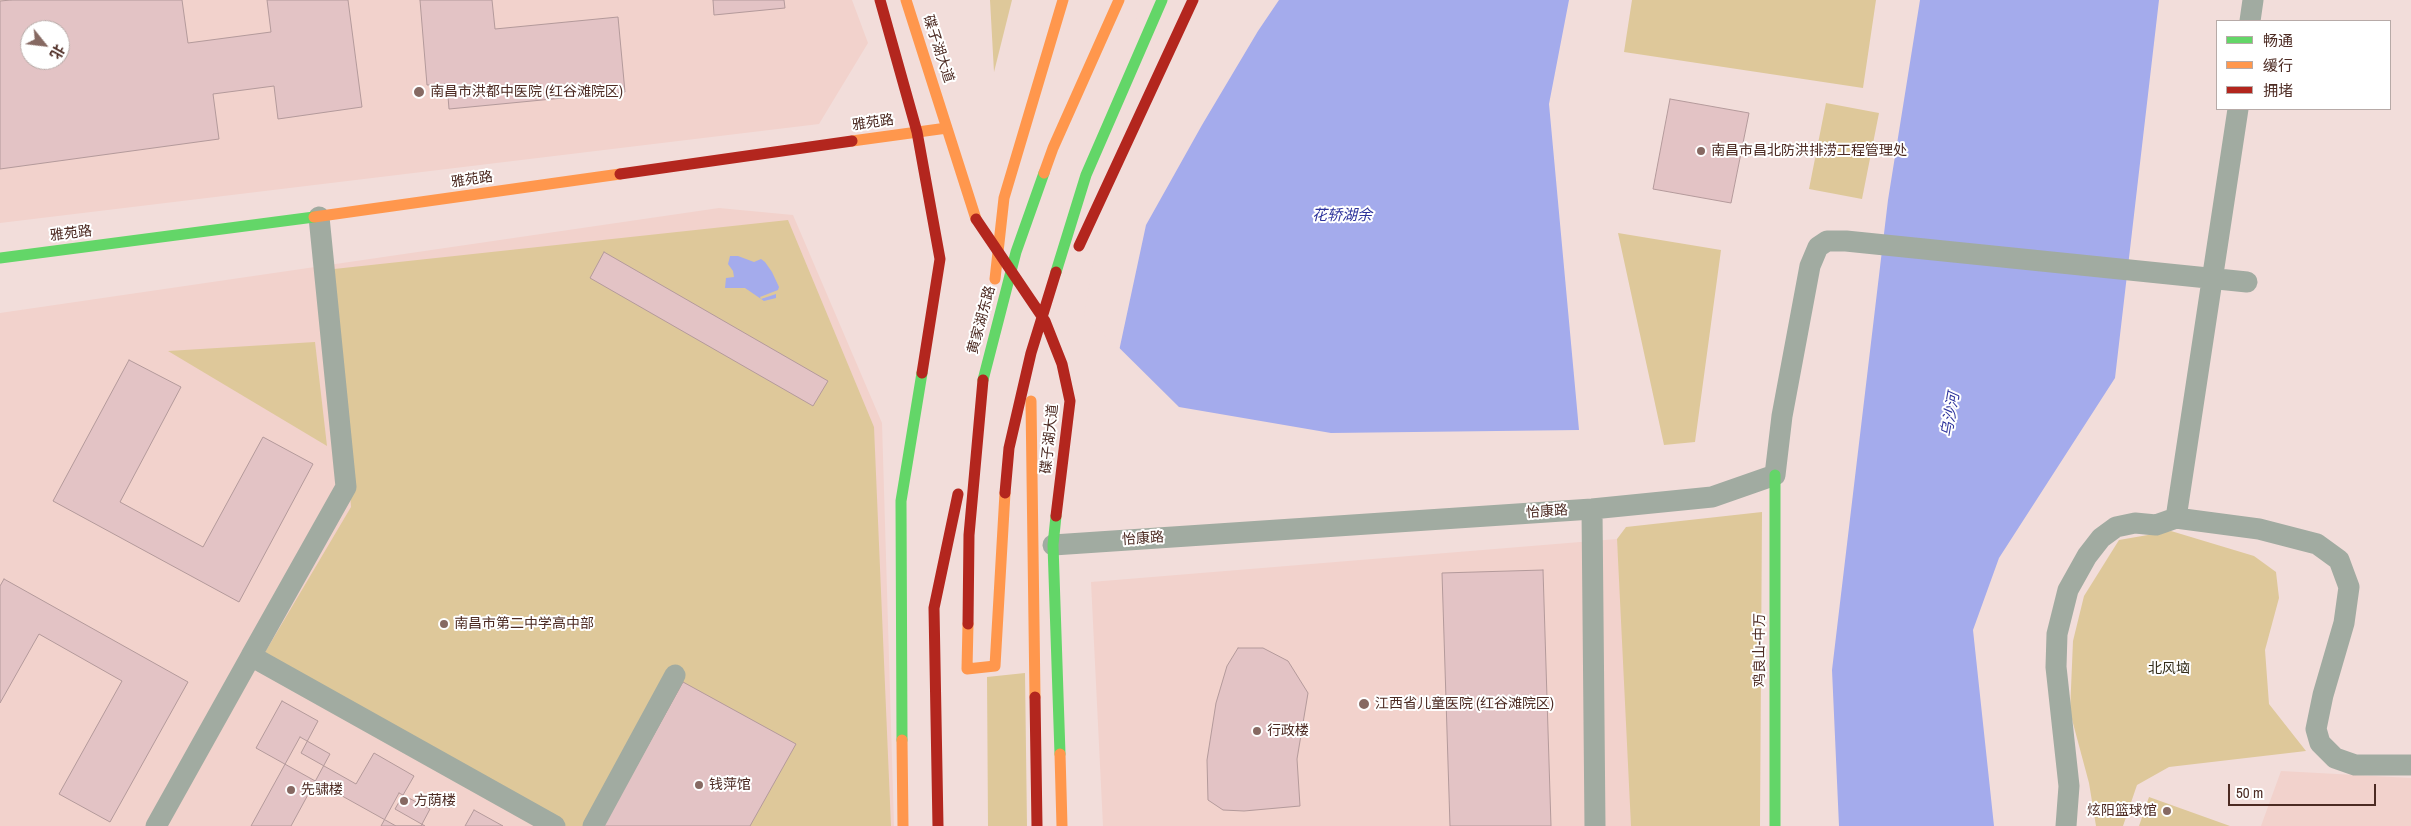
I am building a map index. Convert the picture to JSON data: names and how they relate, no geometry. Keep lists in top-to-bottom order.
{
  "streets": {
    "main road": [
      "碟子湖大道",
      "雅苑路",
      "黄家湖东路",
      "鸡良山-中万"
    ],
    "street": ["怡康路"]
  },
  "crossings": [
    ["碟子湖大道", "雅苑路"],
    ["碟子湖大道", "怡康路"],
    ["怡康路", "鸡良山-中万"]
  ],
  "water": ["花轿湖余", "乌沙河"],
  "parks": ["北风垴"],
  "places": [
    "南昌市洪都中医院 (红谷滩院区)",
    "南昌市昌北防洪排涝工程管理处",
    "南昌市第二中学高中部",
    "江西省儿童医院 (红谷滩院区)",
    "行政楼",
    "钱萍馆",
    "先骕楼",
    "方荫楼",
    "炫阳篮球馆"
  ],
  "legend": ["畅通", "缓行", "拥堵"],
  "scale_bar": "50 m",
  "north": "bottom right"
}
